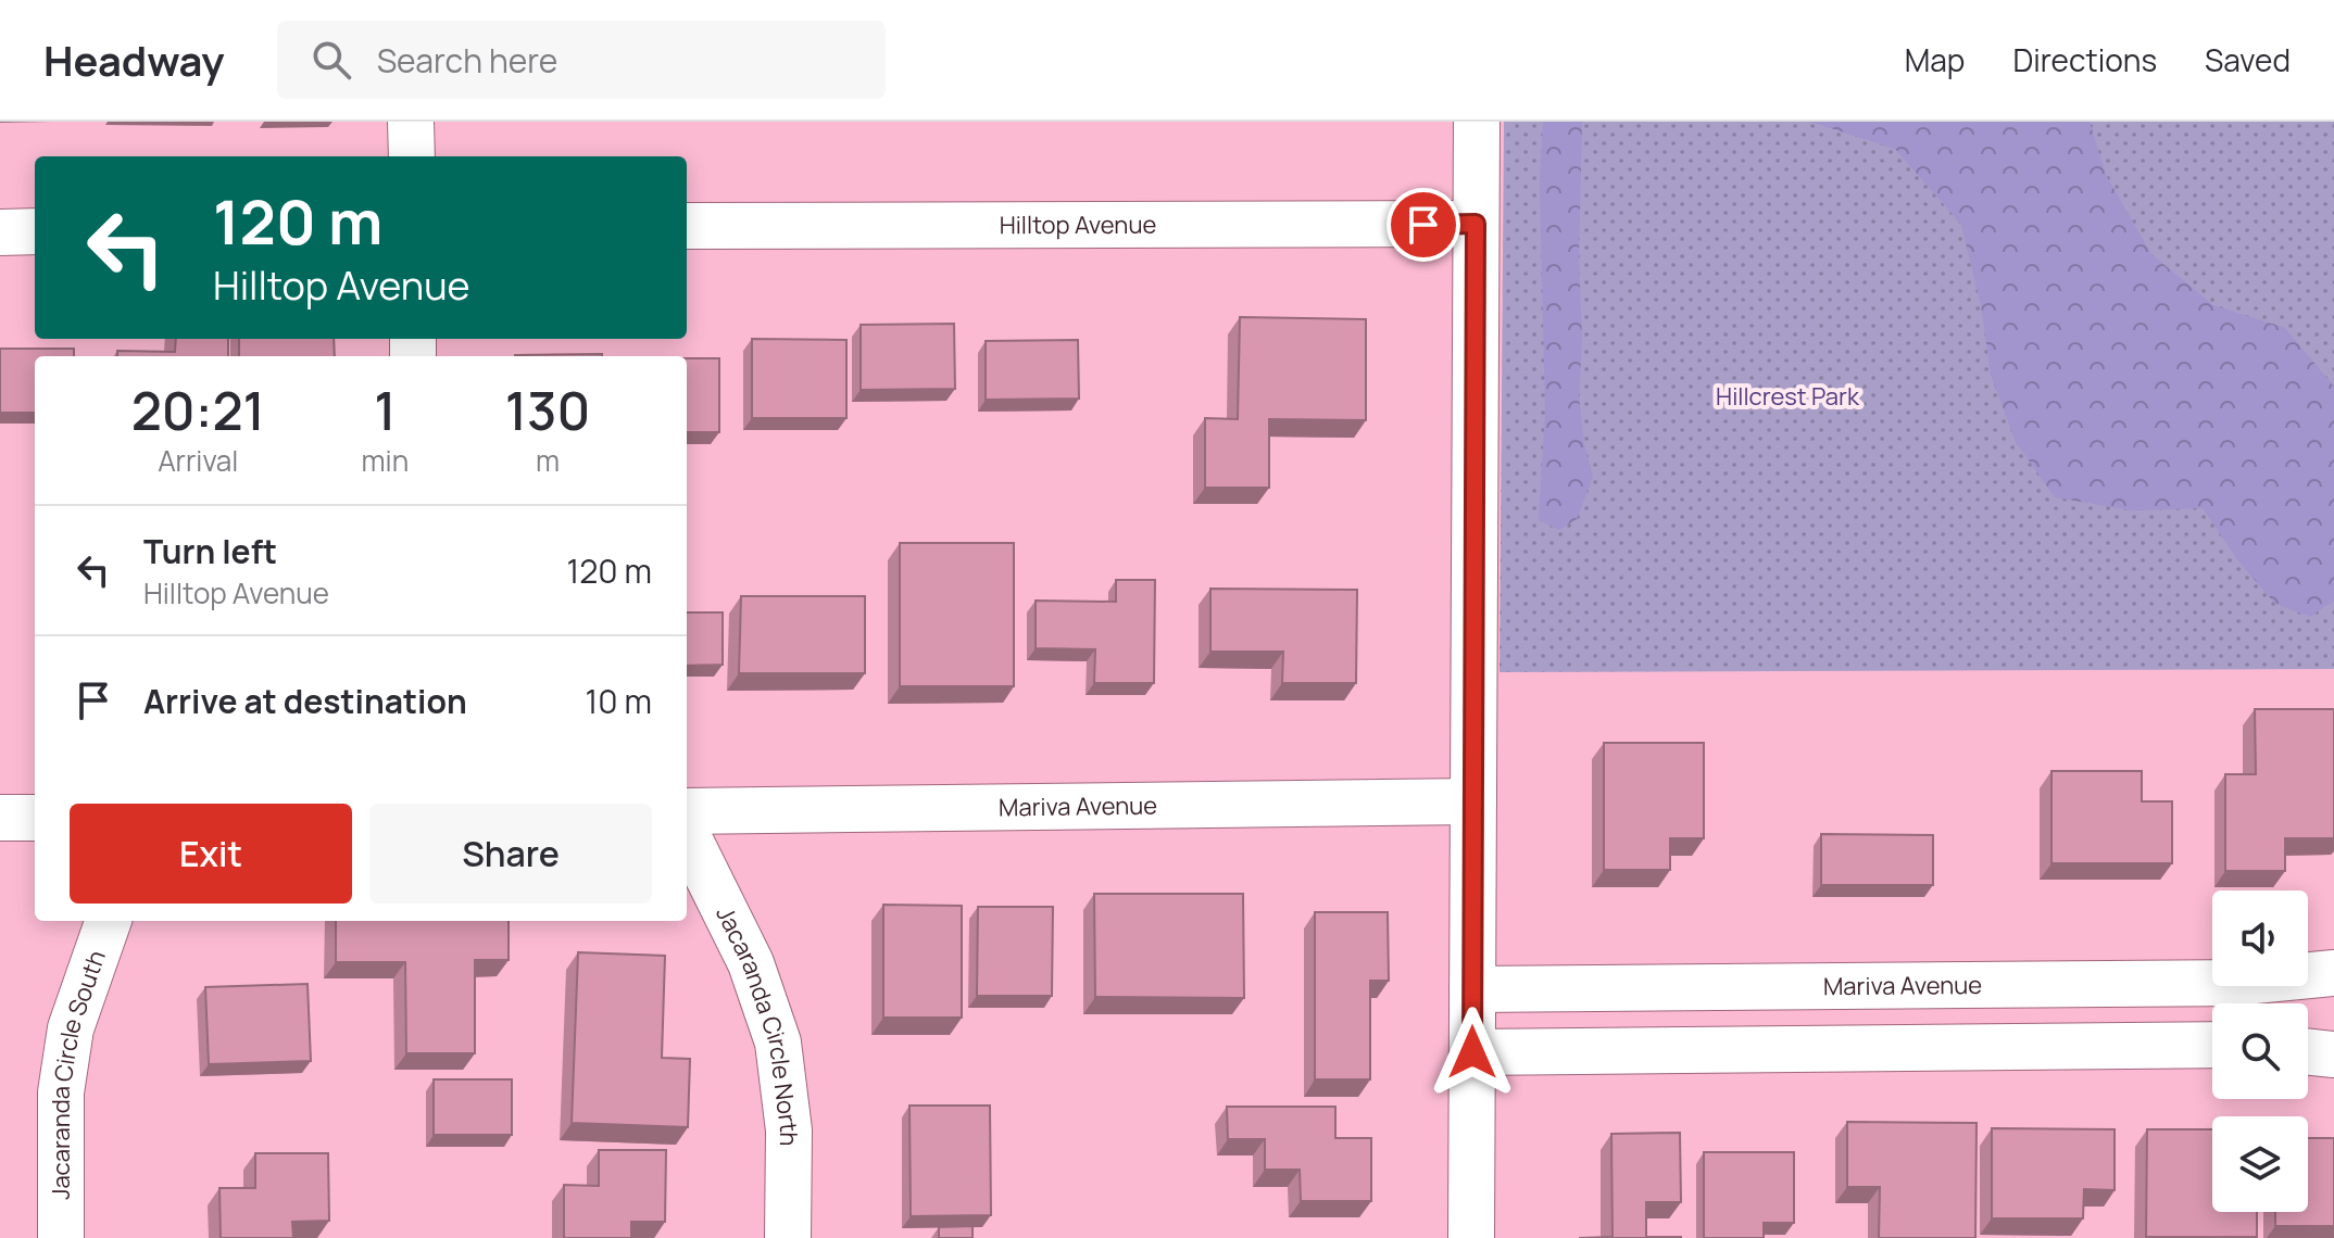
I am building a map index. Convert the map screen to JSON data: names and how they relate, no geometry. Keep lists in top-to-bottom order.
{
  "streets": {
    "street": [
      "Hilltop Avenue",
      "Mariva Avenue",
      "Jacaranda Circle North",
      "Jacaranda Circle South"
    ]
  },
  "parks": ["Hillcrest Park"],
  "page": {
    "header": "Headway",
    "search": "Search here",
    "nav": ["Map", "Directions", "Saved"],
    "turn": ["120 m", "Hilltop Avenue"],
    "eta": [
      "20:21",
      "Arrival",
      "1",
      "min",
      "130",
      "m"
    ],
    "list": [
      {
        "name": "Turn left",
        "note": "Hilltop Avenue",
        "value": "120 m"
      },
      {
        "name": "Arrive at destination",
        "value": "10 m"
      }
    ],
    "buttons": ["Exit", "Share"]
  }
}
